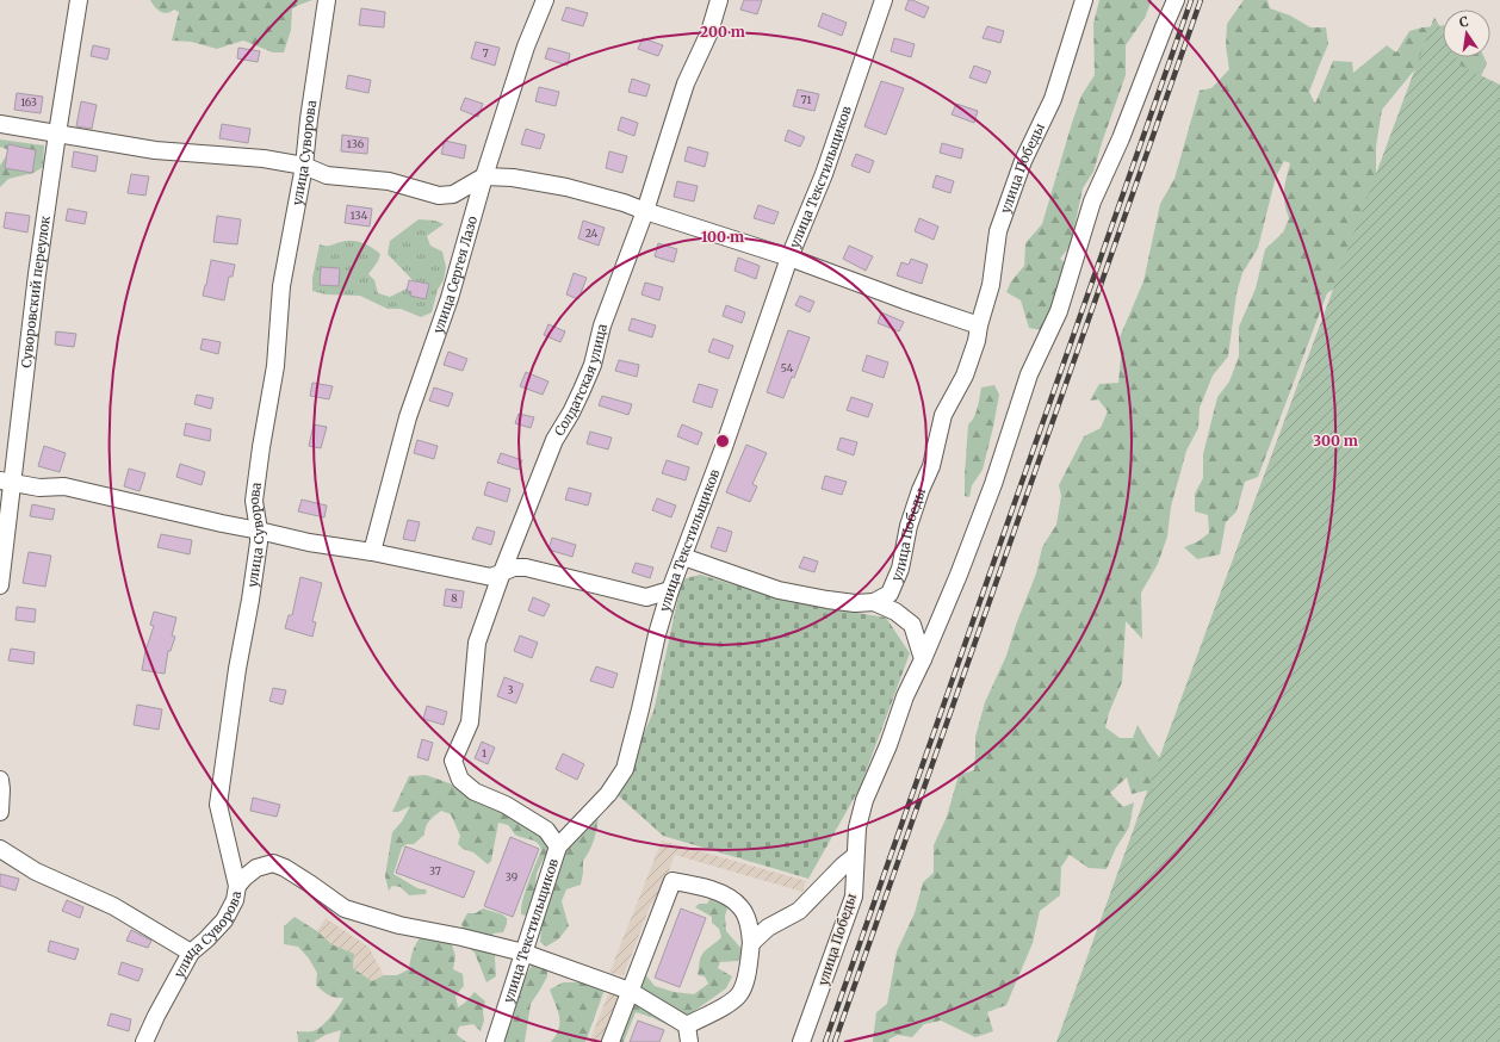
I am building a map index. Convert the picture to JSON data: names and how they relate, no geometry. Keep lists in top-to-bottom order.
{
  "streets": {
    "street": [
      "улица Суворова",
      "улица Победы",
      "улица Текстильщиков",
      "улица Сергея Лазо",
      "Суворовский переулок",
      "Солдатская улица"
    ]
  },
  "crossings": [
    ["улица Текстильщиков", "Солдатская улица"]
  ],
  "house_numbers": [
    "7",
    "71",
    "163",
    "136",
    "134",
    "24",
    "54",
    "8",
    "3",
    "1",
    "37",
    "39"
  ],
  "north": "top",
  "rings": ["200 m", "100 m", "300 m"]
}
